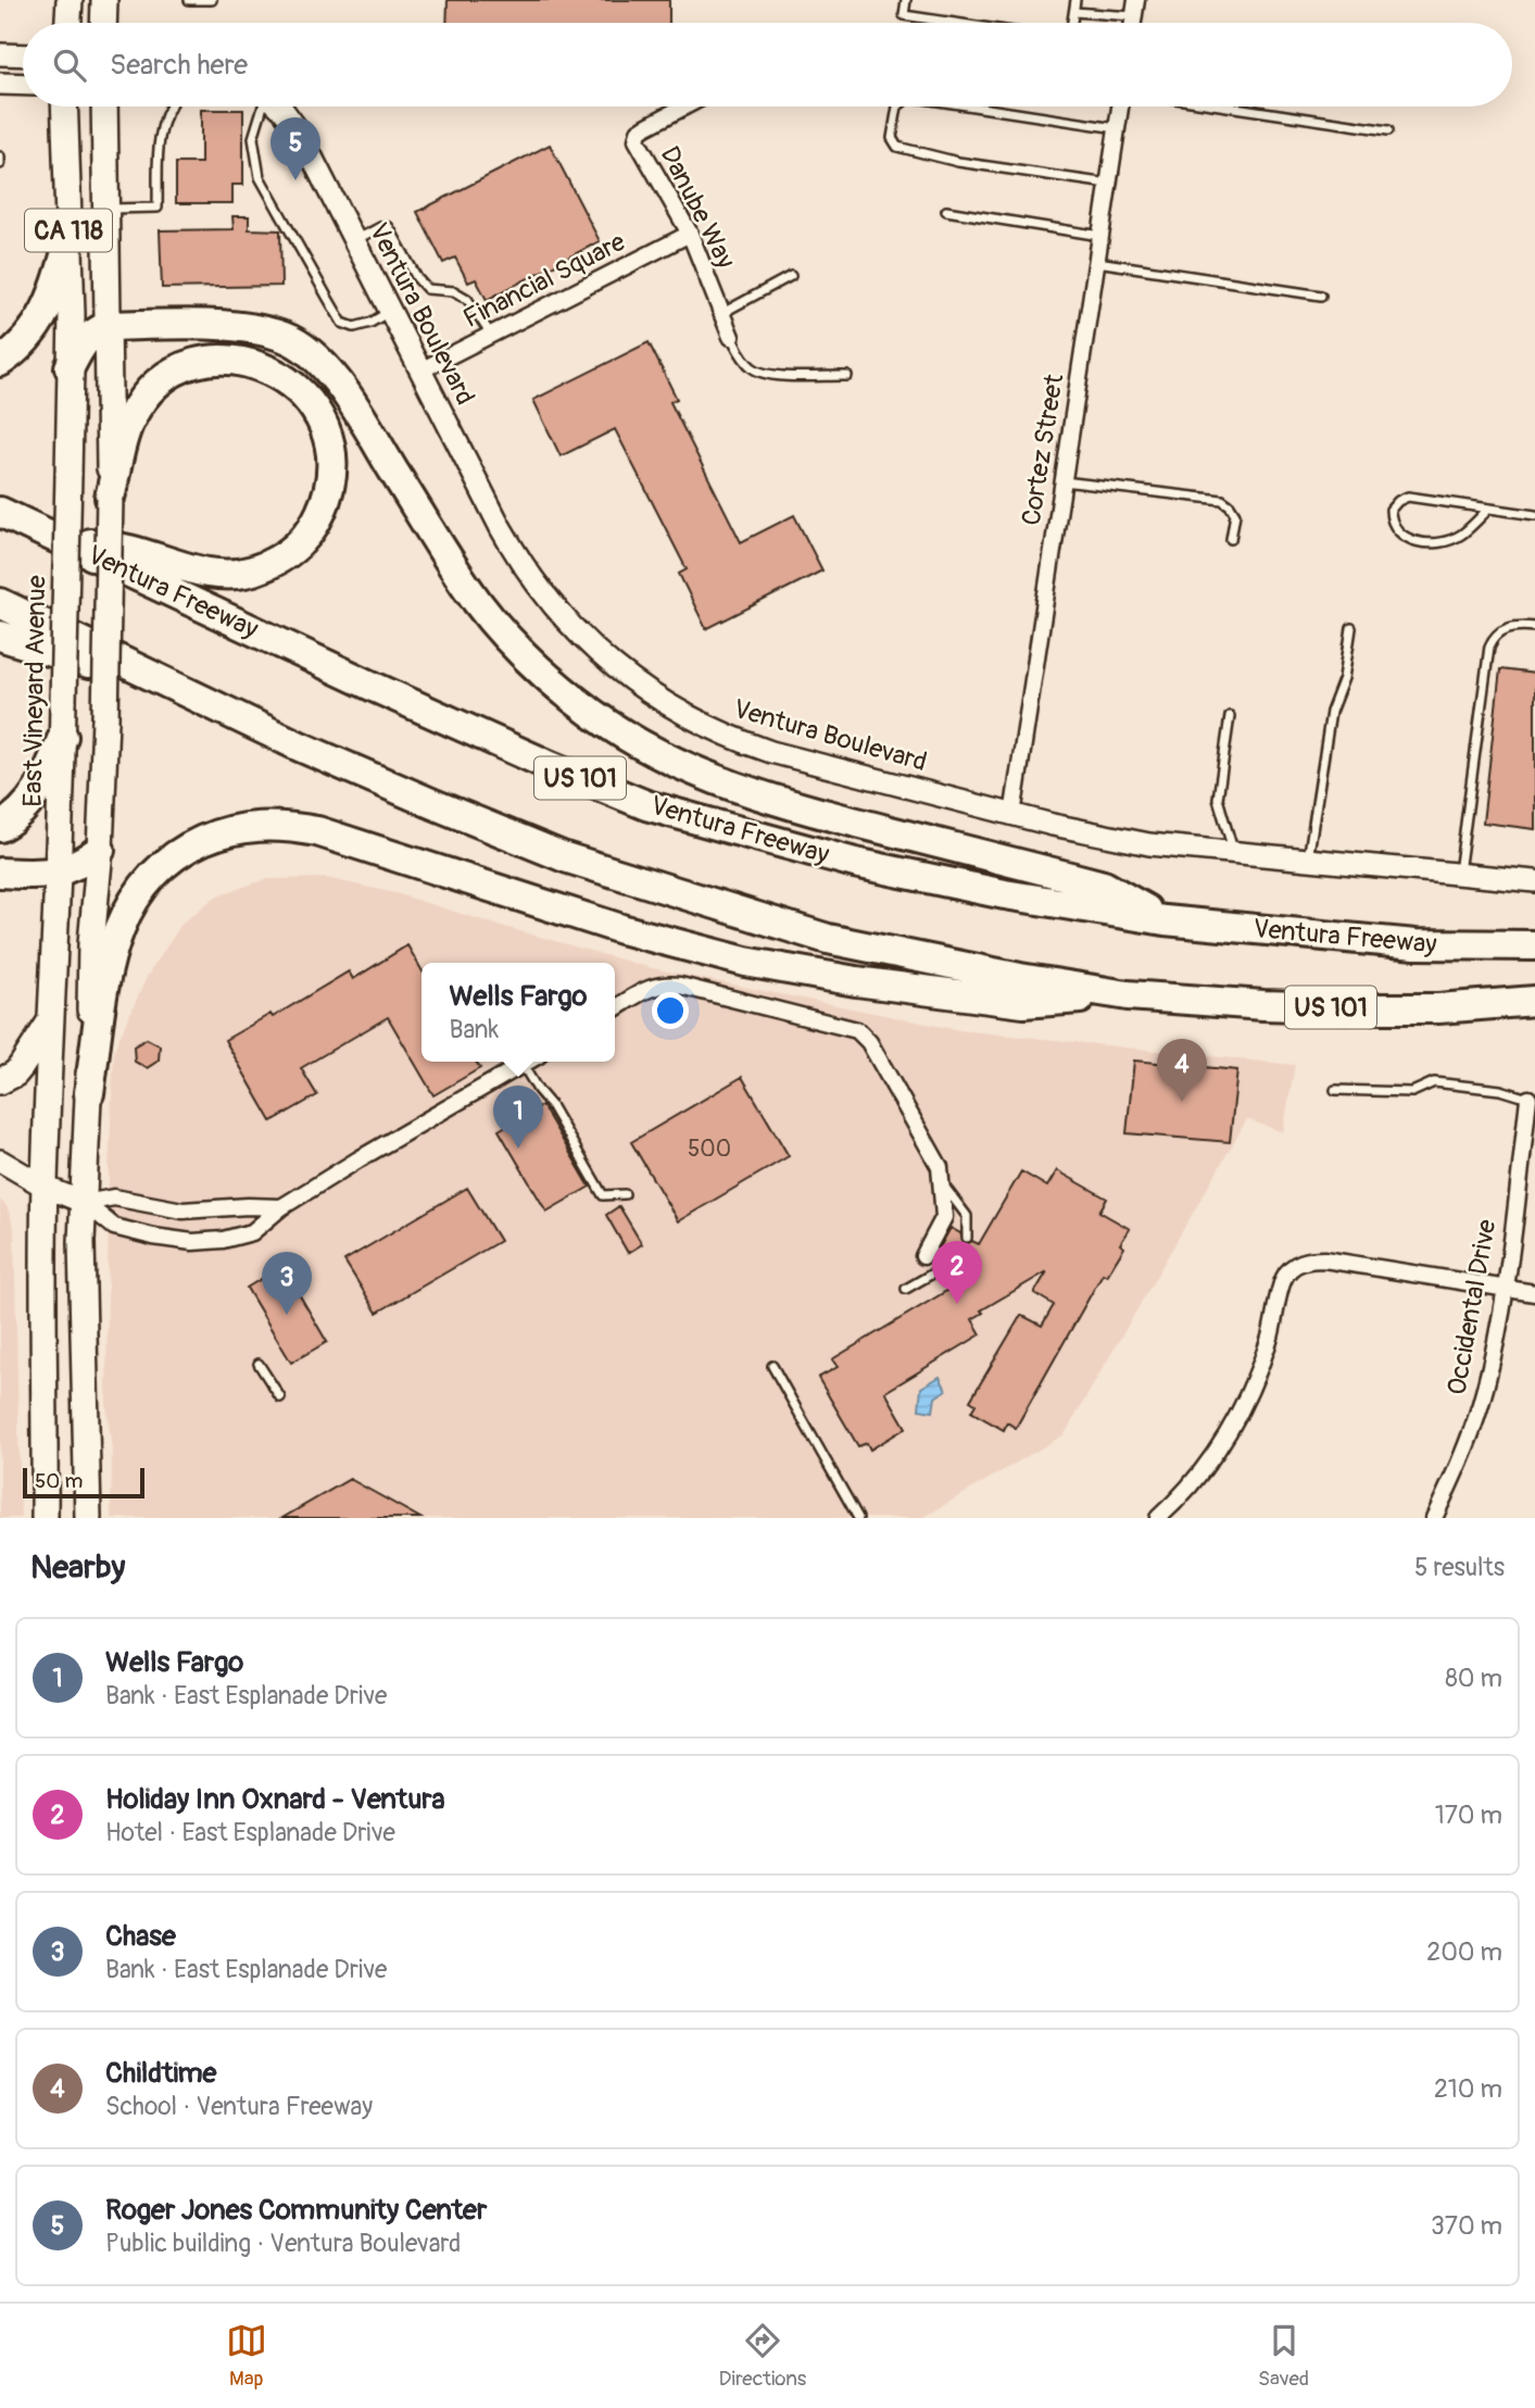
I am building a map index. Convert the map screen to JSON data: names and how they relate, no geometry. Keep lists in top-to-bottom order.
{
  "streets": {
    "highway": ["Ventura Freeway", "US 101"],
    "main road": ["CA 118", "East Vineyard Avenue"],
    "street": [
      "Danube Way",
      "Financial Square",
      "Ventura Boulevard",
      "Cortez Street",
      "Occidental Drive"
    ]
  },
  "crossings": [
    ["Danube Way", "Financial Square"],
    ["CA 118", "East Vineyard Avenue"],
    ["Financial Square", "Ventura Boulevard"],
    ["Ventura Boulevard", "Cortez Street"]
  ],
  "house_numbers": ["500"],
  "scale_bar": "50 m",
  "page": {
    "search": "Search here",
    "pins": [
      "5",
      "4",
      "1",
      "2",
      "3"
    ],
    "popup": ["Wells Fargo", "Bank"],
    "scale": "50 m",
    "heading": ["Nearby", "5 results"],
    "list": [
      {
        "mark": "1",
        "name": "Wells Fargo",
        "note": "Bank · East Esplanade Drive",
        "value": "80 m"
      },
      {
        "mark": "2",
        "name": "Holiday Inn Oxnard - Ventura",
        "note": "Hotel · East Esplanade Drive",
        "value": "170 m"
      },
      {
        "mark": "3",
        "name": "Chase",
        "note": "Bank · East Esplanade Drive",
        "value": "200 m"
      },
      {
        "mark": "4",
        "name": "Childtime",
        "note": "School · Ventura Freeway",
        "value": "210 m"
      },
      {
        "mark": "5",
        "name": "Roger Jones Community Center",
        "note": "Public building · Ventura Boulevard",
        "value": "370 m"
      }
    ],
    "nav": ["Map", "Directions", "Saved"]
  }
}
